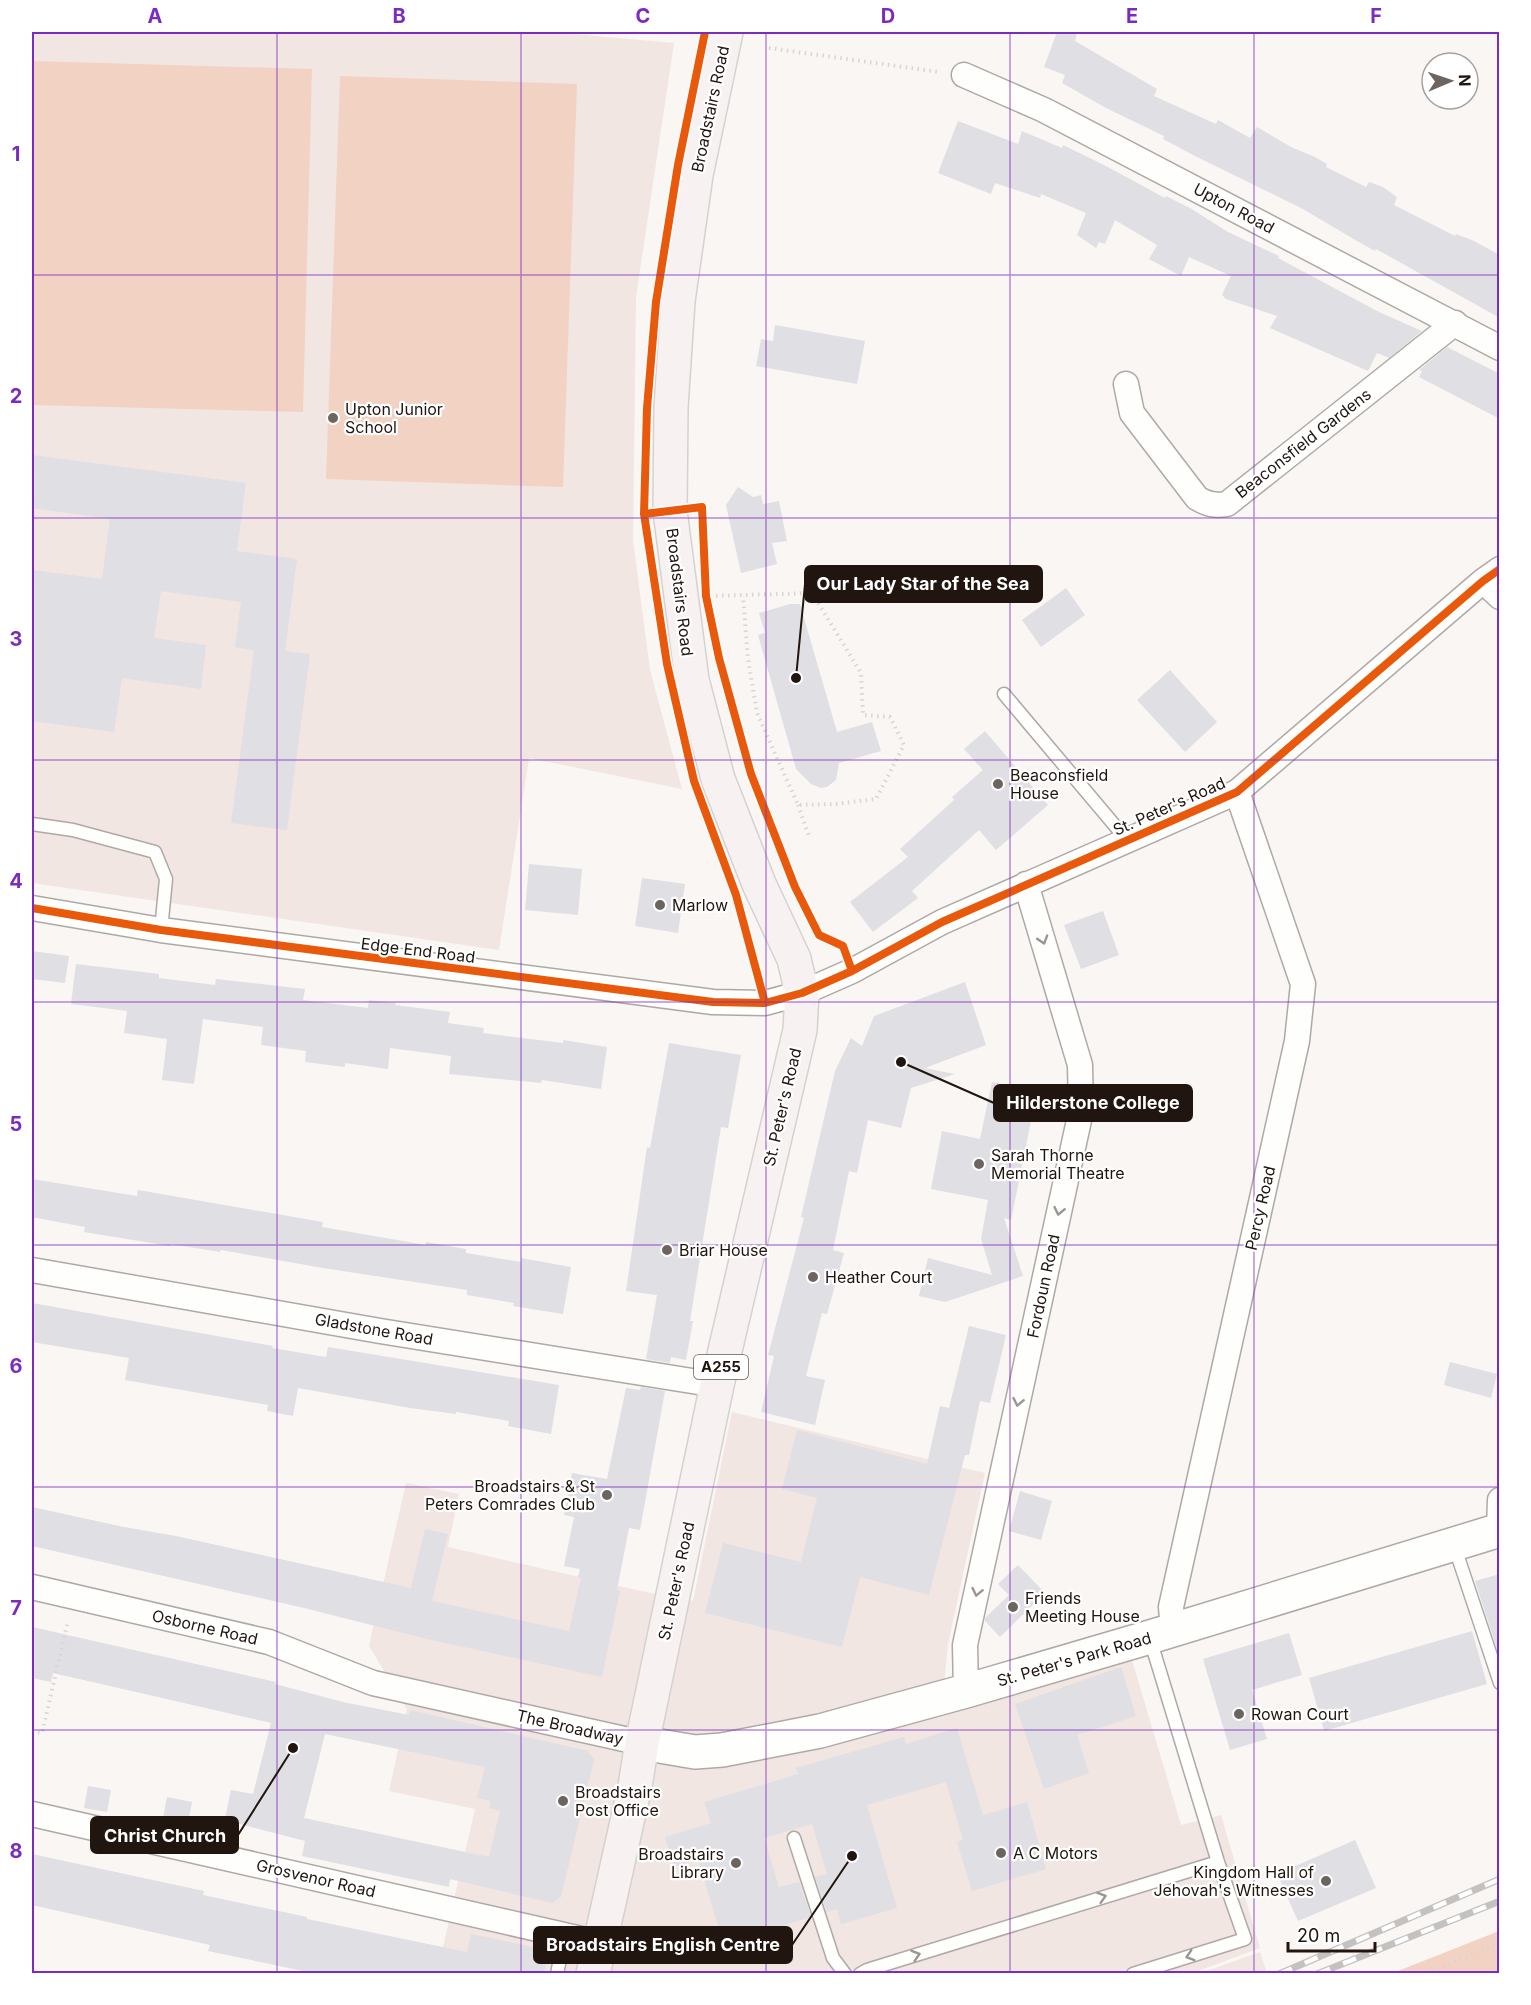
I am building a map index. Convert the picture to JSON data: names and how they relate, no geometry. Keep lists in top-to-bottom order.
{
  "streets": {
    "main road": [
      "Broadstairs Road",
      "St. Peter's Road",
      "A255",
      "St. Peter's Park Road",
      "The Broadway"
    ],
    "street": [
      "Upton Road",
      "Beaconsfield Gardens",
      "Edge End Road",
      "Percy Road",
      "Fordoun Road",
      "Gladstone Road",
      "Osborne Road",
      "Grosvenor Road"
    ]
  },
  "crossings": [
    ["Broadstairs Road", "St. Peter's Road"],
    ["Broadstairs Road", "Edge End Road"],
    ["Upton Road", "Beaconsfield Gardens"],
    ["St. Peter's Road", "Edge End Road"],
    ["St. Peter's Road", "Percy Road"],
    ["St. Peter's Road", "Fordoun Road"],
    ["St. Peter's Road", "Gladstone Road"],
    ["St. Peter's Road", "St. Peter's Park Road"],
    ["St. Peter's Road", "The Broadway"],
    ["Percy Road", "St. Peter's Park Road"],
    ["Fordoun Road", "St. Peter's Park Road"],
    ["Osborne Road", "The Broadway"],
    ["St. Peter's Park Road", "The Broadway"],
    ["The Broadway", "Grosvenor Road"]
  ],
  "one_way": ["Fordoun Road"],
  "places": [
    "Upton Junior School",
    "Our Lady Star of the Sea",
    "Beaconsfield House",
    "Marlow",
    "Hilderstone College",
    "Sarah Thorne Memorial Theatre",
    "Briar House",
    "Heather Court",
    "Broadstairs & St Peters Comrades Club",
    "Friends Meeting House",
    "Rowan Court",
    "Christ Church",
    "Broadstairs Post Office",
    "A C Motors",
    "Broadstairs English Centre",
    "Broadstairs Library",
    "Kingdom Hall of Jehovah's Witnesses"
  ],
  "scale_bar": "20 m",
  "north": "right",
  "grid": {
    "columns": [
      "A",
      "B",
      "C",
      "D",
      "E",
      "F"
    ],
    "rows": [
      "1",
      "2",
      "3",
      "4",
      "5",
      "6",
      "7",
      "8"
    ]
  }
}
